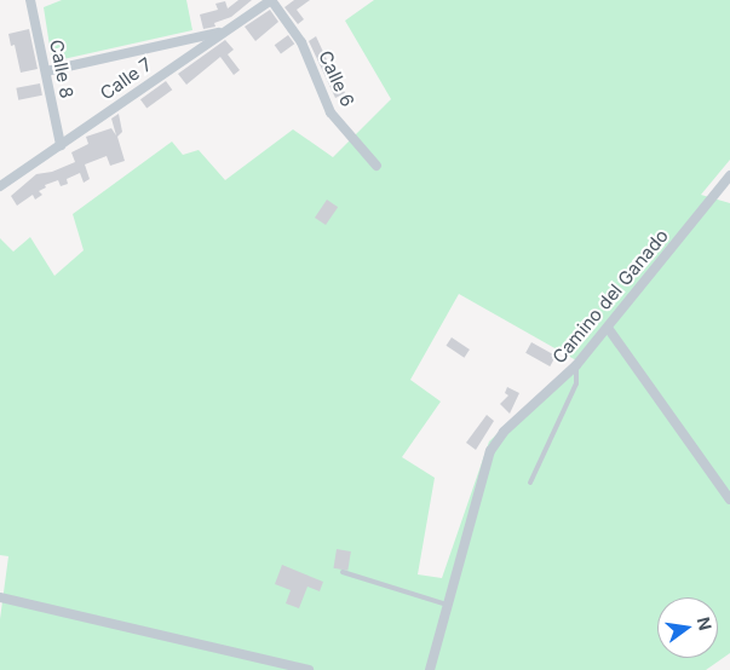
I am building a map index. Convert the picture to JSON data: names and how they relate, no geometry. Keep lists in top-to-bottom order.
{
  "streets": {
    "street": [
      "Calle 8",
      "Calle 7",
      "Calle 6",
      "Camino del Ganado"
    ]
  },
  "crossings": [
    ["Calle 8", "Calle 7"],
    ["Calle 7", "Calle 6"]
  ],
  "north": "right"
}
